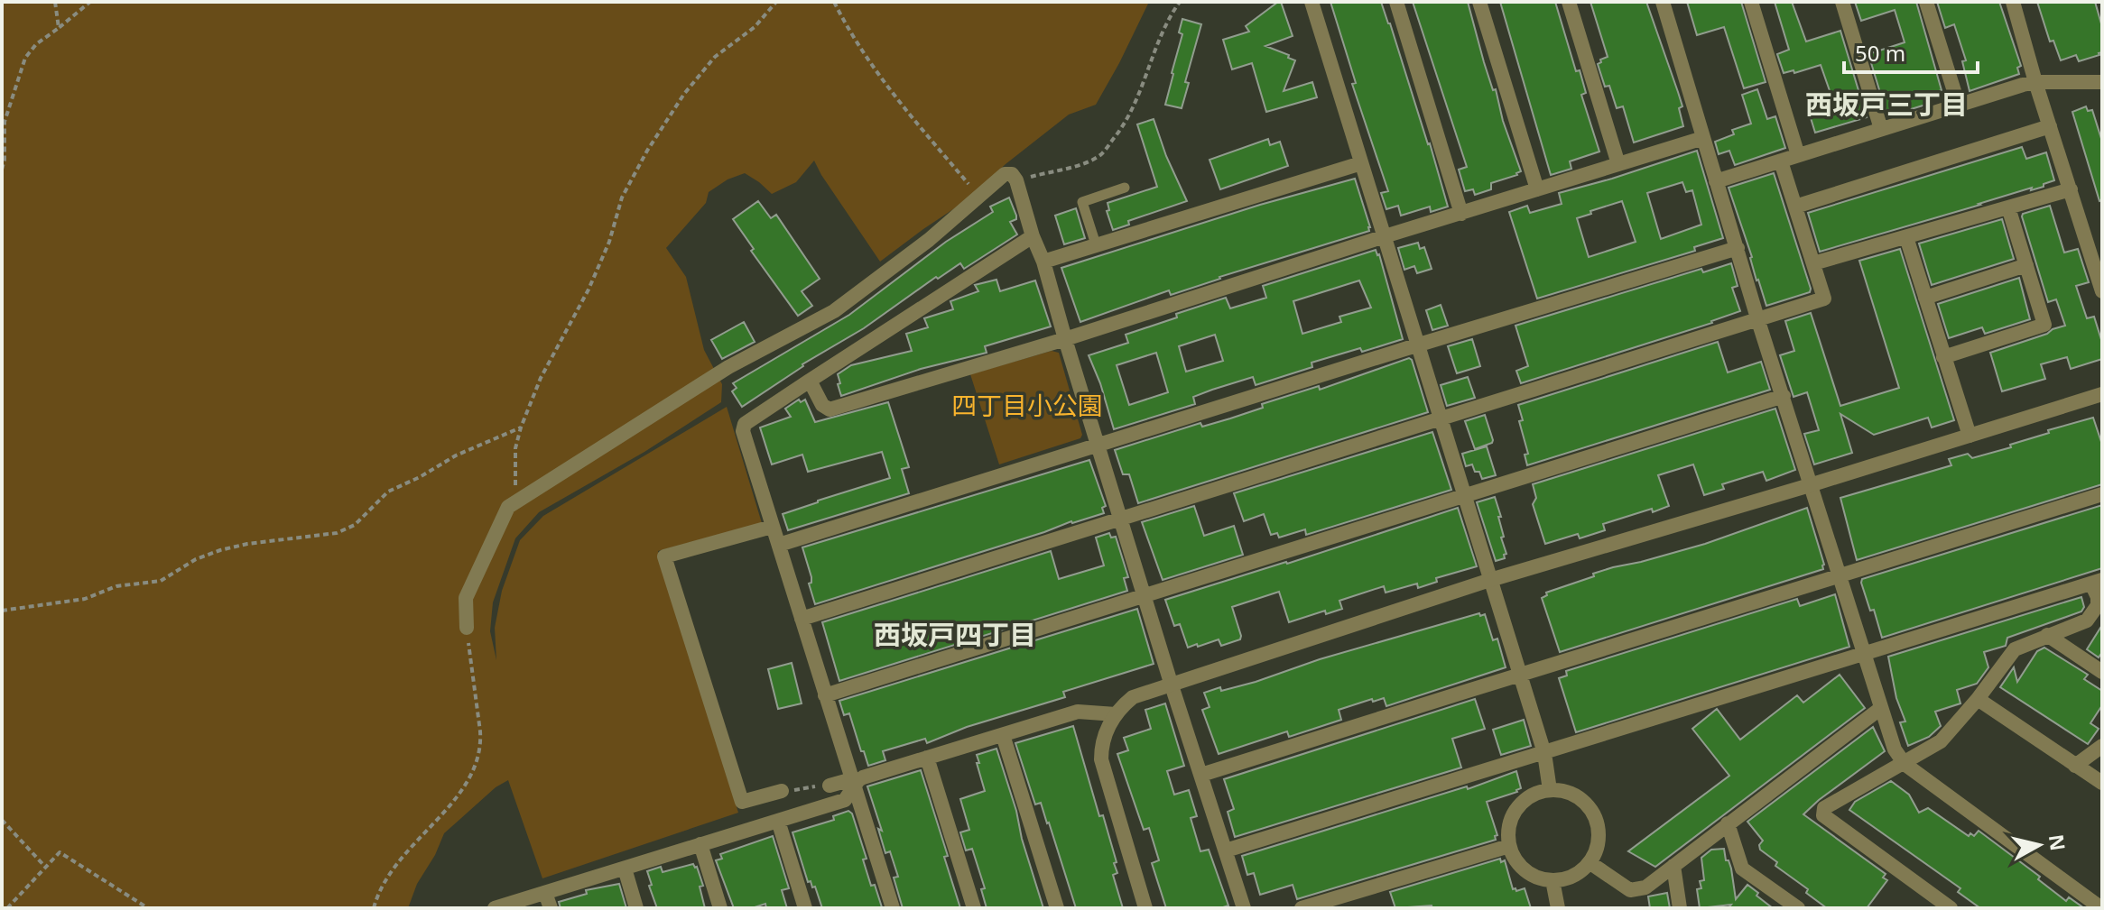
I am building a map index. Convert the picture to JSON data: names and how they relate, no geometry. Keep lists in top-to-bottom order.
{
  "districts": ["西坂戸三丁目", "西坂戸四丁目"],
  "parks": ["四丁目小公園"],
  "scale_bar": "50 m",
  "north": "right"
}
